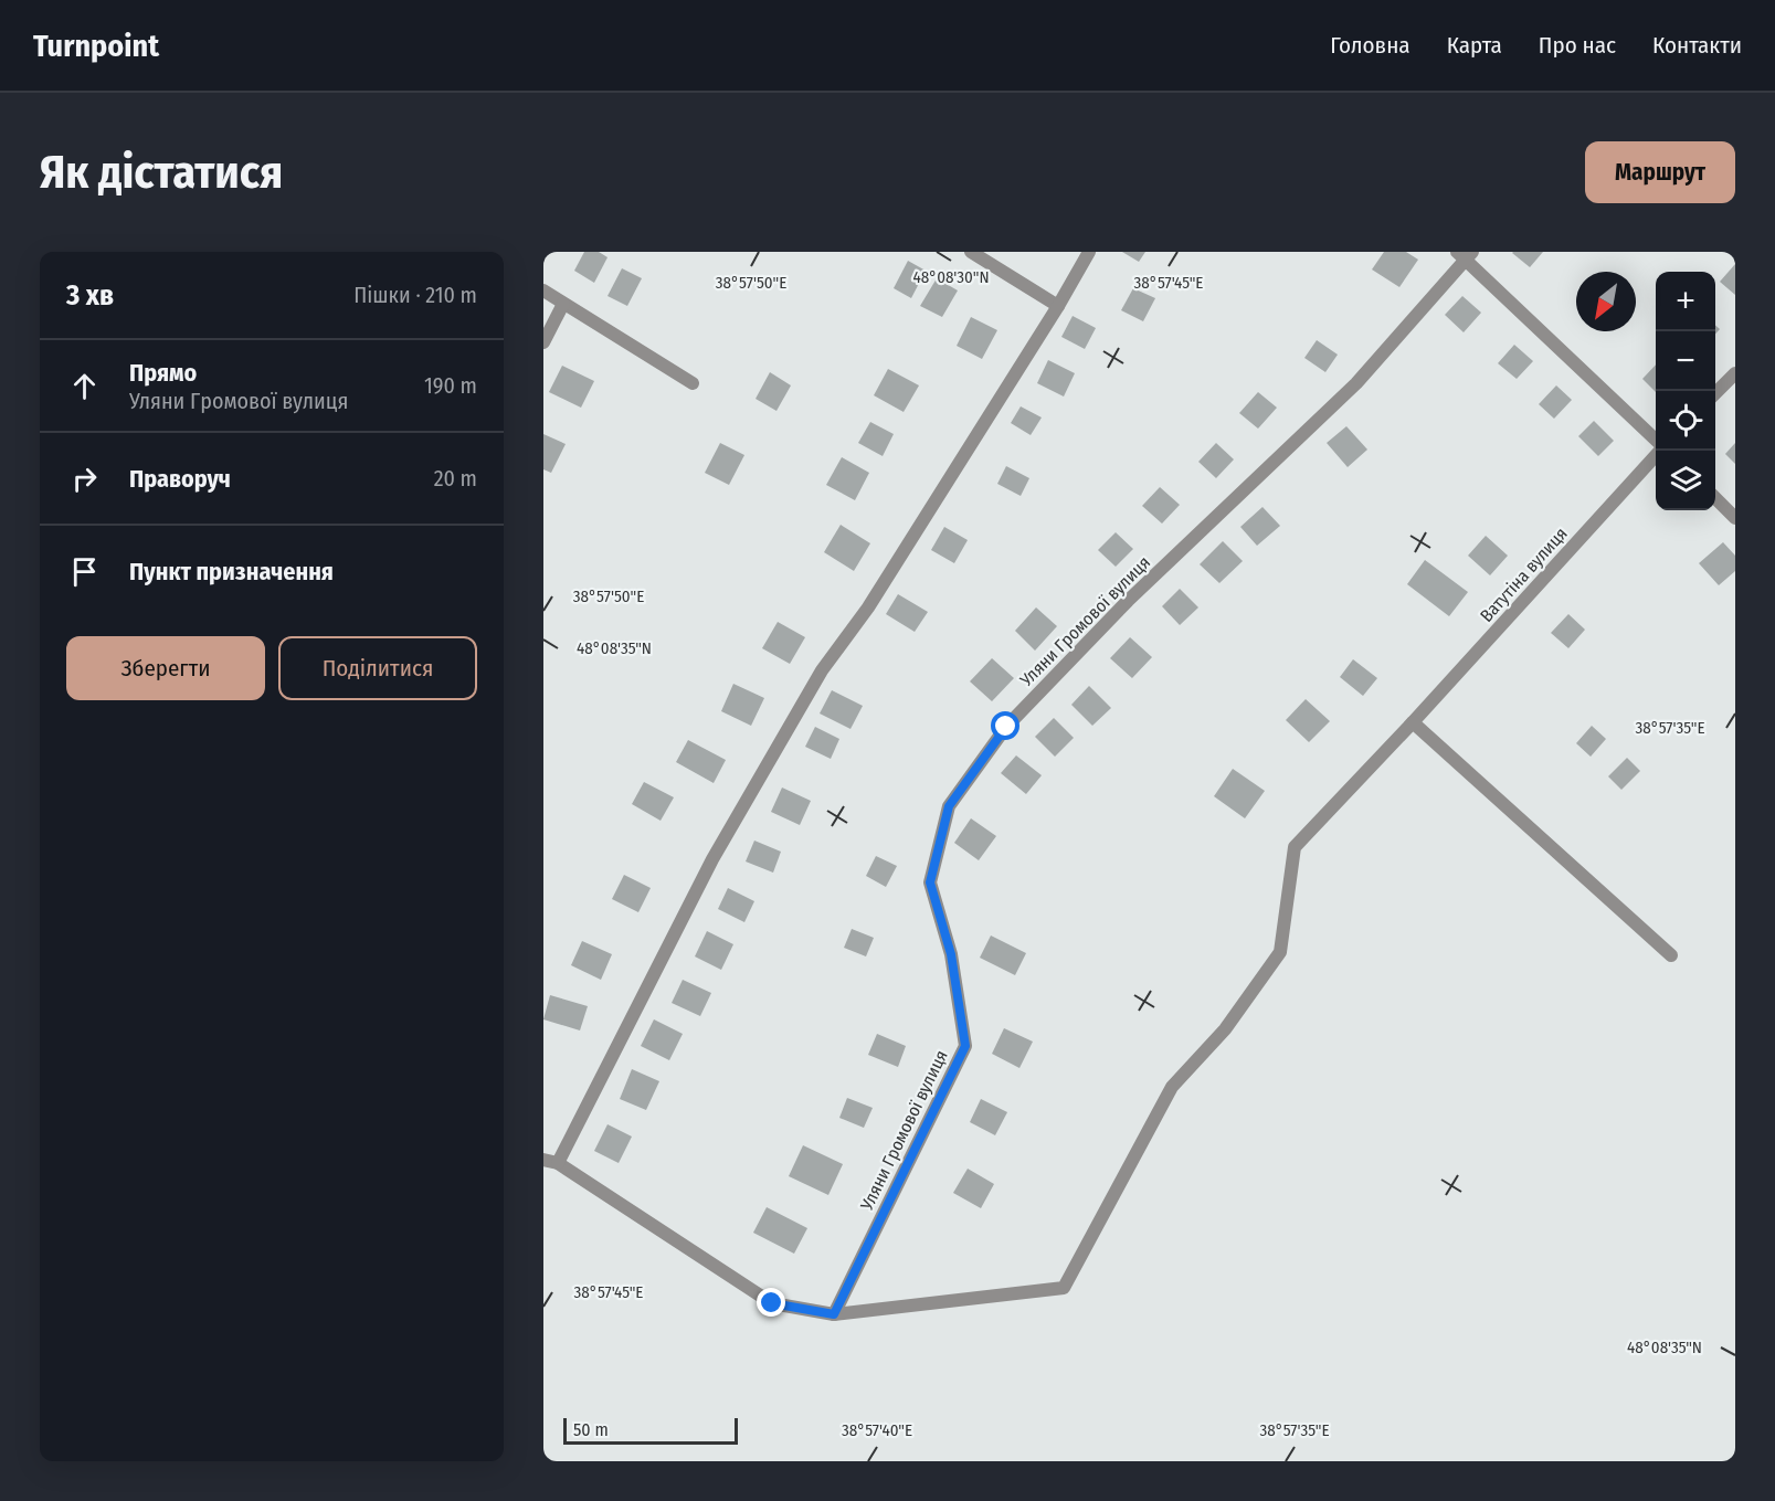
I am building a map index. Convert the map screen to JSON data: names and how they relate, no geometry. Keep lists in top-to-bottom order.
{
  "streets": {
    "street": ["Ватутіна вулиця", "Уляни Громової вулиця"]
  },
  "crossings": [
    ["Ватутіна вулиця", "Уляни Громової вулиця"]
  ],
  "scale_bar": "50 m",
  "north": "bottom left",
  "page": {
    "header": "Turnpoint",
    "nav": [
      "Головна",
      "Карта",
      "Про нас",
      "Контакти"
    ],
    "buttons": [
      "Маршрут",
      ["Зберегти", "Поділитися"]
    ],
    "title": "Як дістатися",
    "heading": ["3 хв", "Пішки · 210 m"],
    "map_buttons": ["+", "−"],
    "list": [
      ["Прямо", "Уляни Громової вулиця", "190 m"],
      ["Праворуч", "20 m"],
      "Пункт призначення"
    ],
    "scale": "50 m"
  },
  "coordinates": [
    "48°08'30\"N",
    "38°57'50\"E",
    "38°57'45\"E",
    "48°08'35\"N",
    "38°57'35\"E",
    "38°57'40\"E"
  ]
}
